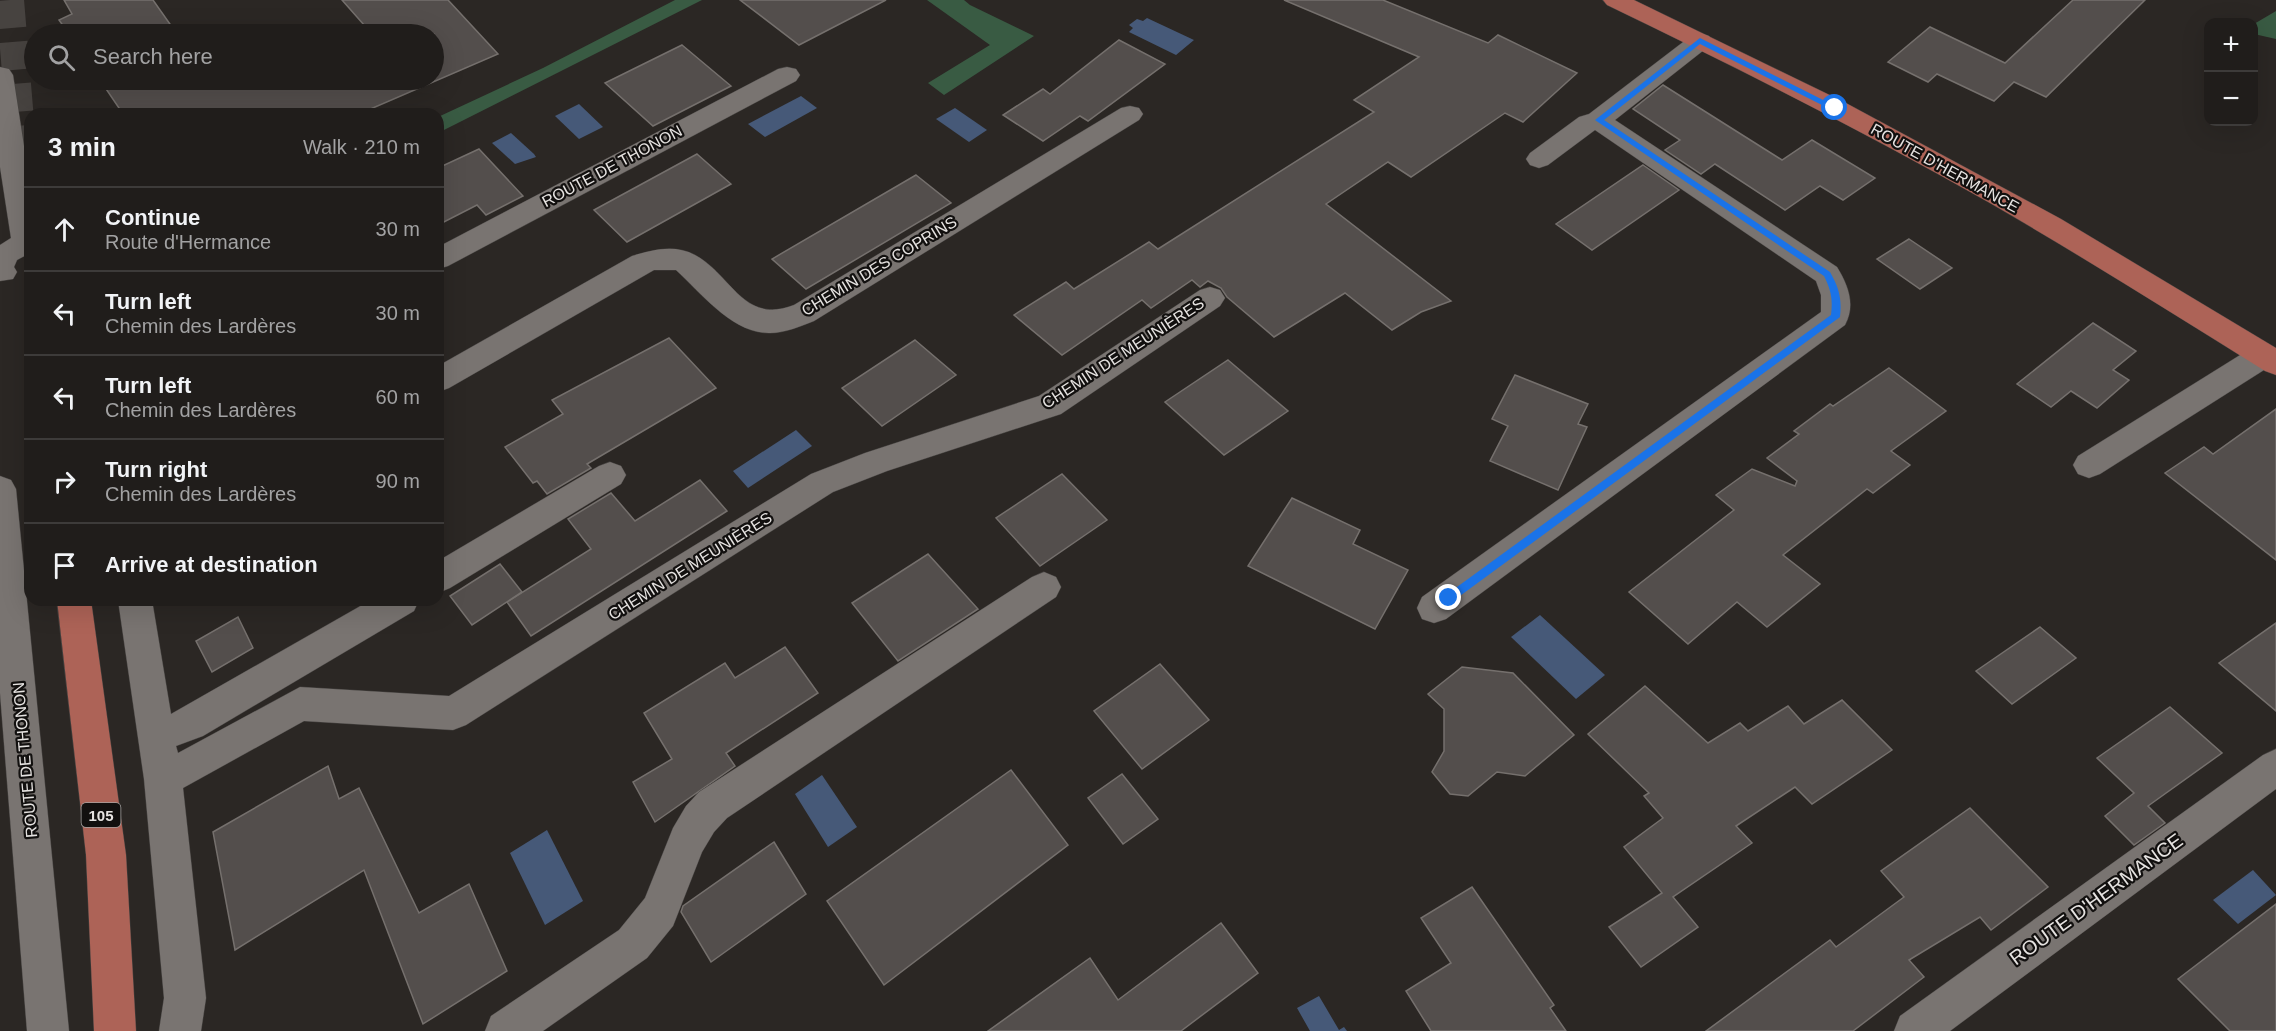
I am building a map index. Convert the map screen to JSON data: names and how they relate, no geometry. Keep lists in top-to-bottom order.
{
  "streets": {
    "main road": ["ROUTE D'HERMANCE", "105"],
    "street": ["ROUTE DE THONON", "CHEMIN DES COPRINS", "CHEMIN DE MEUNIÈRES"]
  },
  "page": {
    "map_buttons": ["+", "−"],
    "search": "Search here",
    "heading": ["3 min", "Walk · 210 m"],
    "list": [
      ["Continue", "Route d'Hermance", "30 m"],
      ["Turn left", "Chemin des Lardères", "30 m"],
      ["Turn left", "Chemin des Lardères", "60 m"],
      ["Turn right", "Chemin des Lardères", "90 m"],
      "Arrive at destination"
    ]
  }
}
